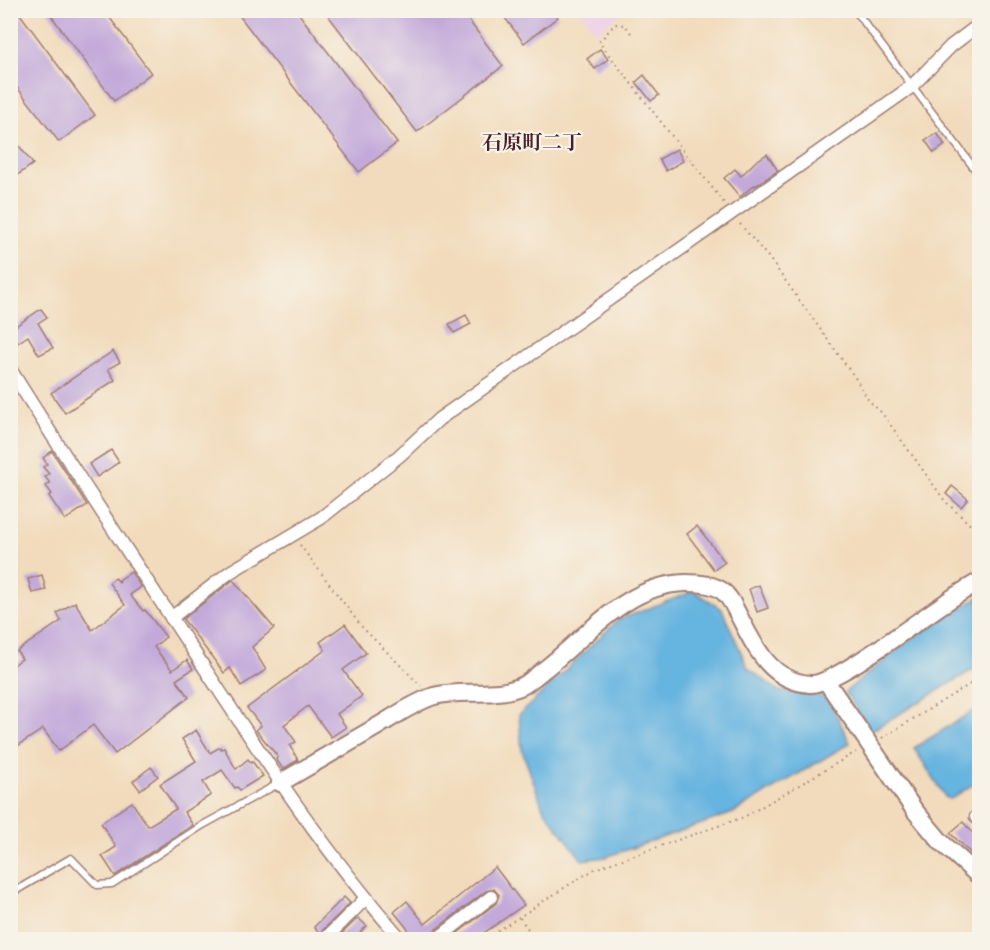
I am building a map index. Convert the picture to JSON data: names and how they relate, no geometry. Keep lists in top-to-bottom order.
{
  "districts": ["石原町二丁"]
}
